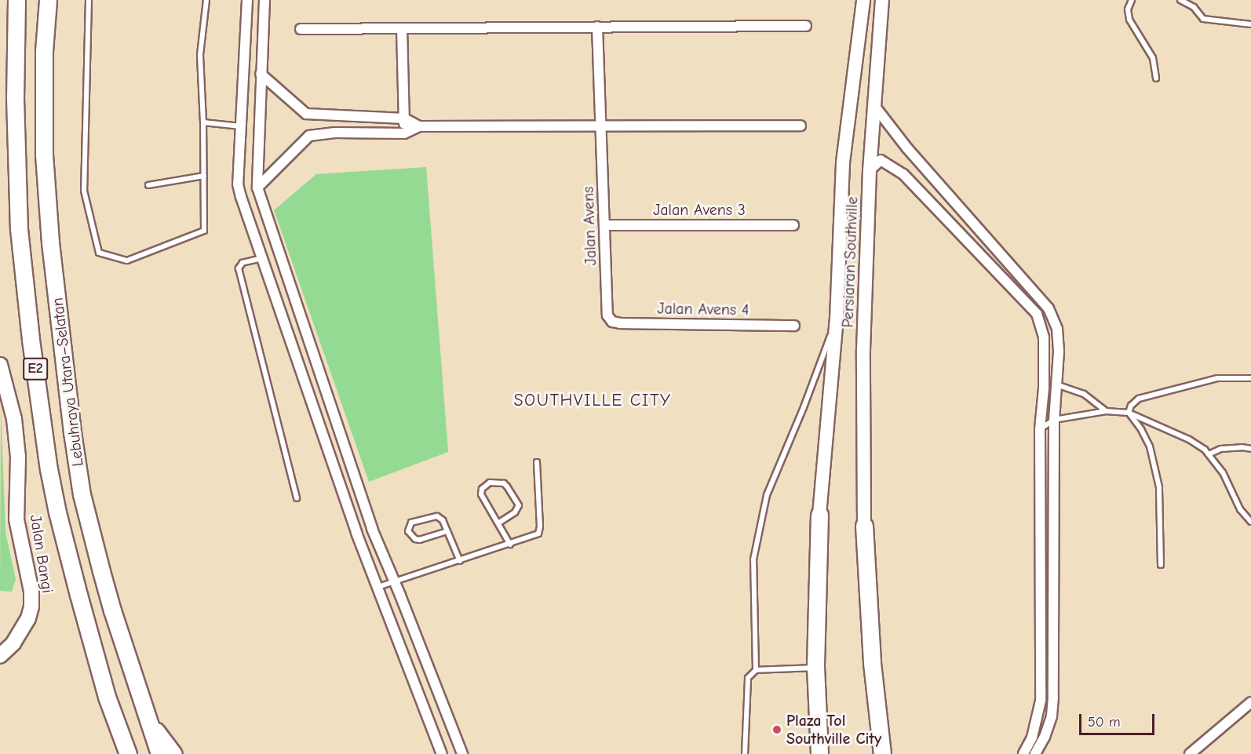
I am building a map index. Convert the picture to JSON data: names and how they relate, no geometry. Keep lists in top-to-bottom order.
{
  "streets": {
    "highway": ["E2", "Lebuhraya Utara–Selatan"],
    "main road": ["Persiaran Southville", "Jalan Bangi"],
    "street": ["Jalan Avens 3", "Jalan Avens", "Jalan Avens 4"]
  },
  "crossings": [
    ["Jalan Avens 3", "Jalan Avens"],
    ["Jalan Avens", "Jalan Avens 4"]
  ],
  "districts": ["SOUTHVILLE CITY"],
  "places": ["Plaza Tol Southville City"],
  "scale_bar": "50 m"
}
